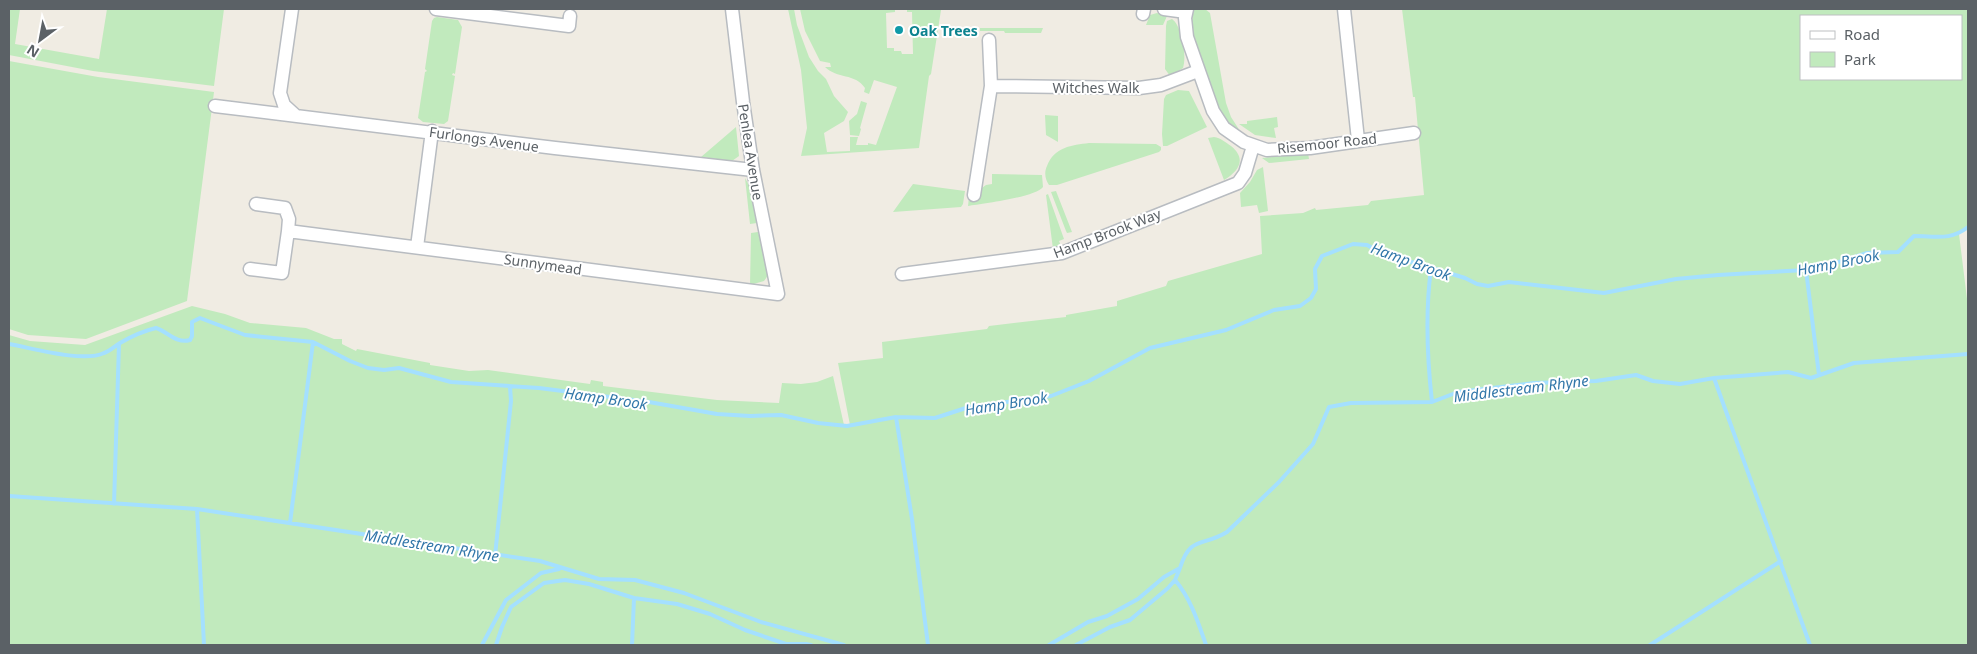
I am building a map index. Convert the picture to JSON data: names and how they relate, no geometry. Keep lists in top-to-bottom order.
{
  "streets": {
    "street": [
      "Witches Walk",
      "Furlongs Avenue",
      "Risemoor Road",
      "Penlea Avenue",
      "Hamp Brook Way",
      "Sunnymead"
    ]
  },
  "crossings": [
    ["Witches Walk", "Risemoor Road"],
    ["Furlongs Avenue", "Penlea Avenue"],
    ["Risemoor Road", "Hamp Brook Way"],
    ["Penlea Avenue", "Sunnymead"]
  ],
  "water": ["Hamp Brook", "Middlestream Rhyne"],
  "places": ["Oak Trees"],
  "legend": ["Road", "Park"],
  "north": "bottom left"
}
